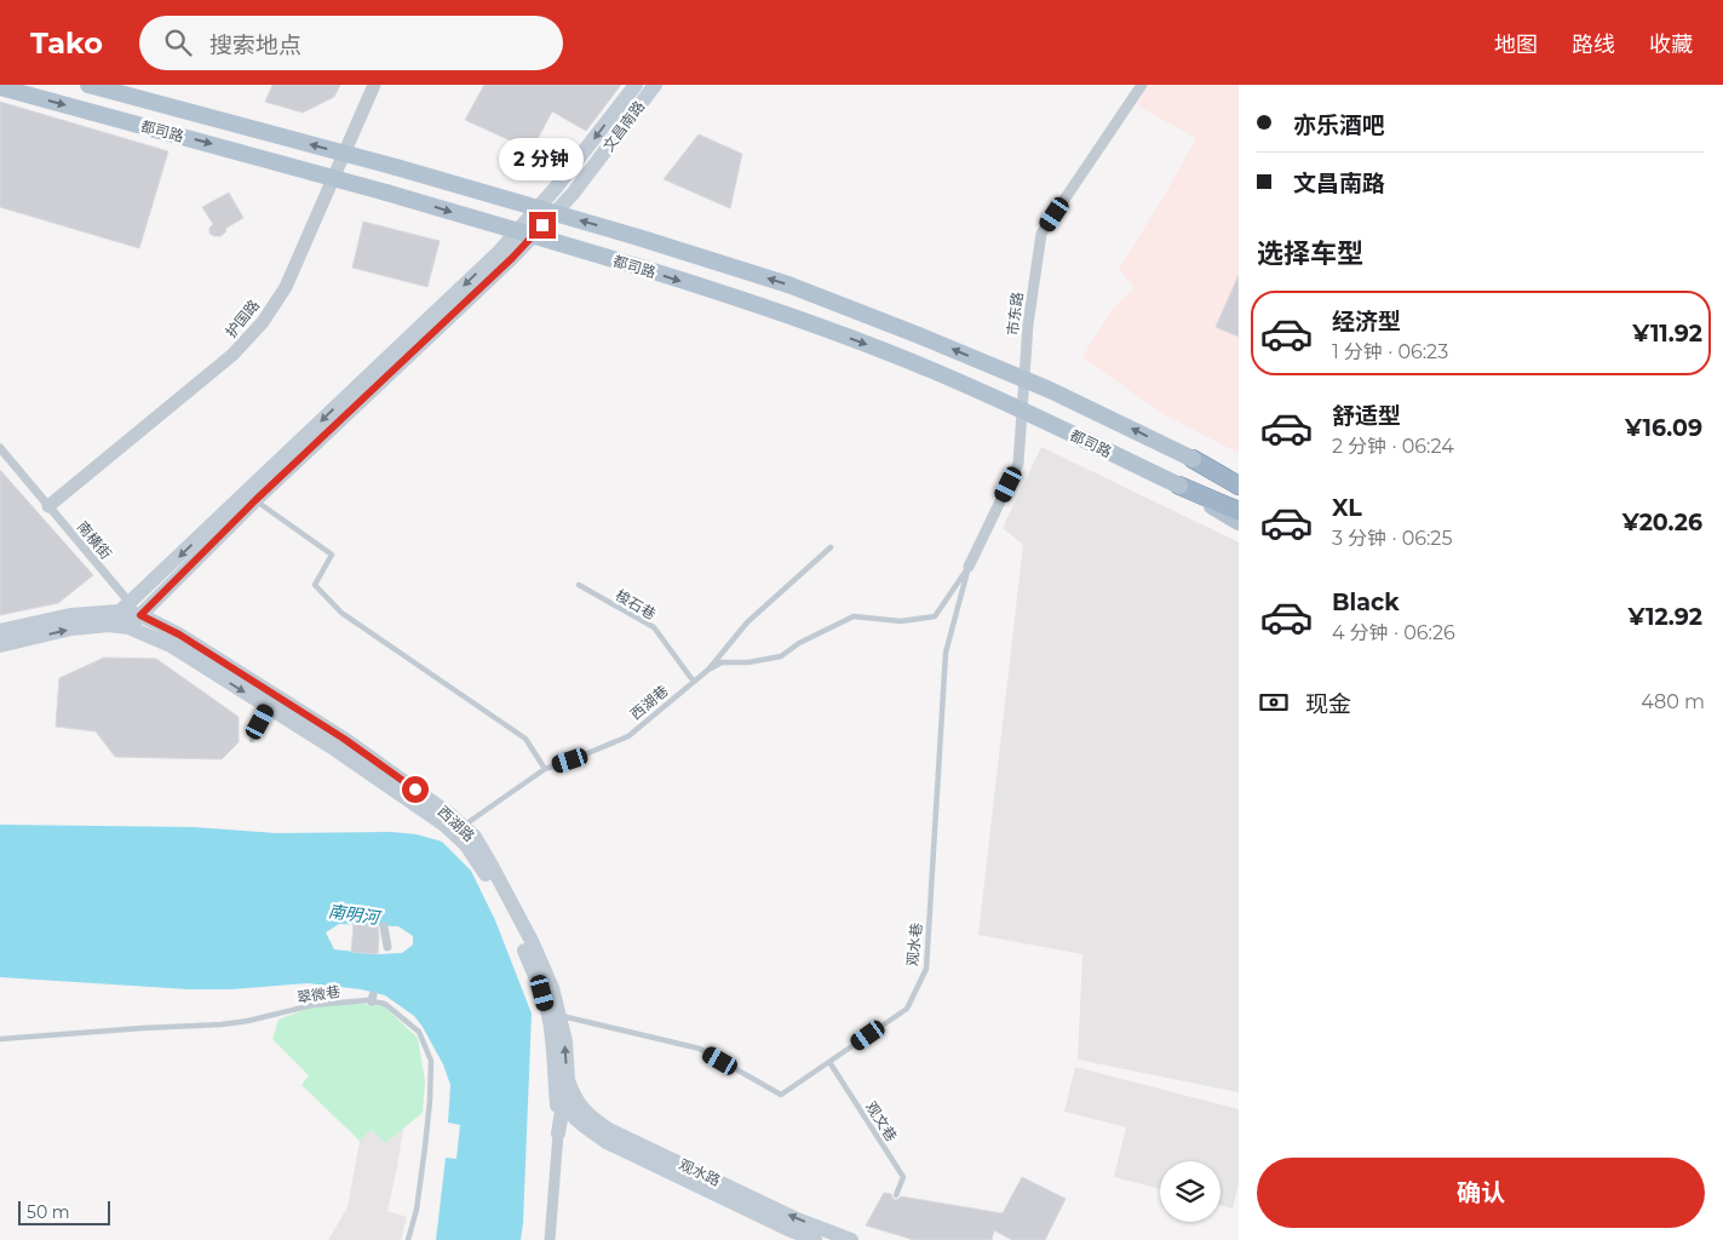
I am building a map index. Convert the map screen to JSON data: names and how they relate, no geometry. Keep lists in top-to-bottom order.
{
  "streets": {
    "main road": [
      "文昌南路",
      "都司路",
      "西湖路",
      "观水路"
    ],
    "street": ["市东路", "护国路", "南横街"],
    "lane": [
      "梭石巷",
      "西湖巷",
      "观水巷",
      "翠微巷",
      "观文巷"
    ]
  },
  "crossings": [
    ["文昌南路", "南横街"],
    ["文昌南路", "西湖路"],
    ["都司路", "护国路"],
    ["市东路", "观水巷"],
    ["护国路", "南横街"],
    ["南横街", "西湖路"],
    ["梭石巷", "西湖巷"],
    ["西湖巷", "西湖路"],
    ["西湖路", "观水巷"],
    ["西湖路", "观水路"],
    ["观水巷", "观文巷"]
  ],
  "water": ["南明河"],
  "scale_bar": "50 m",
  "page": {
    "header": "Tako",
    "search": "搜索地点",
    "nav": ["地图", "路线", "收藏"],
    "banner": ["亦乐酒吧", "文昌南路"],
    "bubble": "2 分钟",
    "heading": "选择车型",
    "list": [
      {
        "name": "经济型",
        "note": "1 分钟 · 06:23",
        "value": "¥11.92"
      },
      {
        "name": "舒适型",
        "note": "2 分钟 · 06:24",
        "value": "¥16.09"
      },
      {
        "name": "XL",
        "note": "3 分钟 · 06:25",
        "value": "¥20.26"
      },
      {
        "name": "Black",
        "note": "4 分钟 · 06:26",
        "value": "¥12.92"
      }
    ],
    "pay": ["现金", "480 m"],
    "buttons": "确认",
    "scale": "50 m"
  }
}
